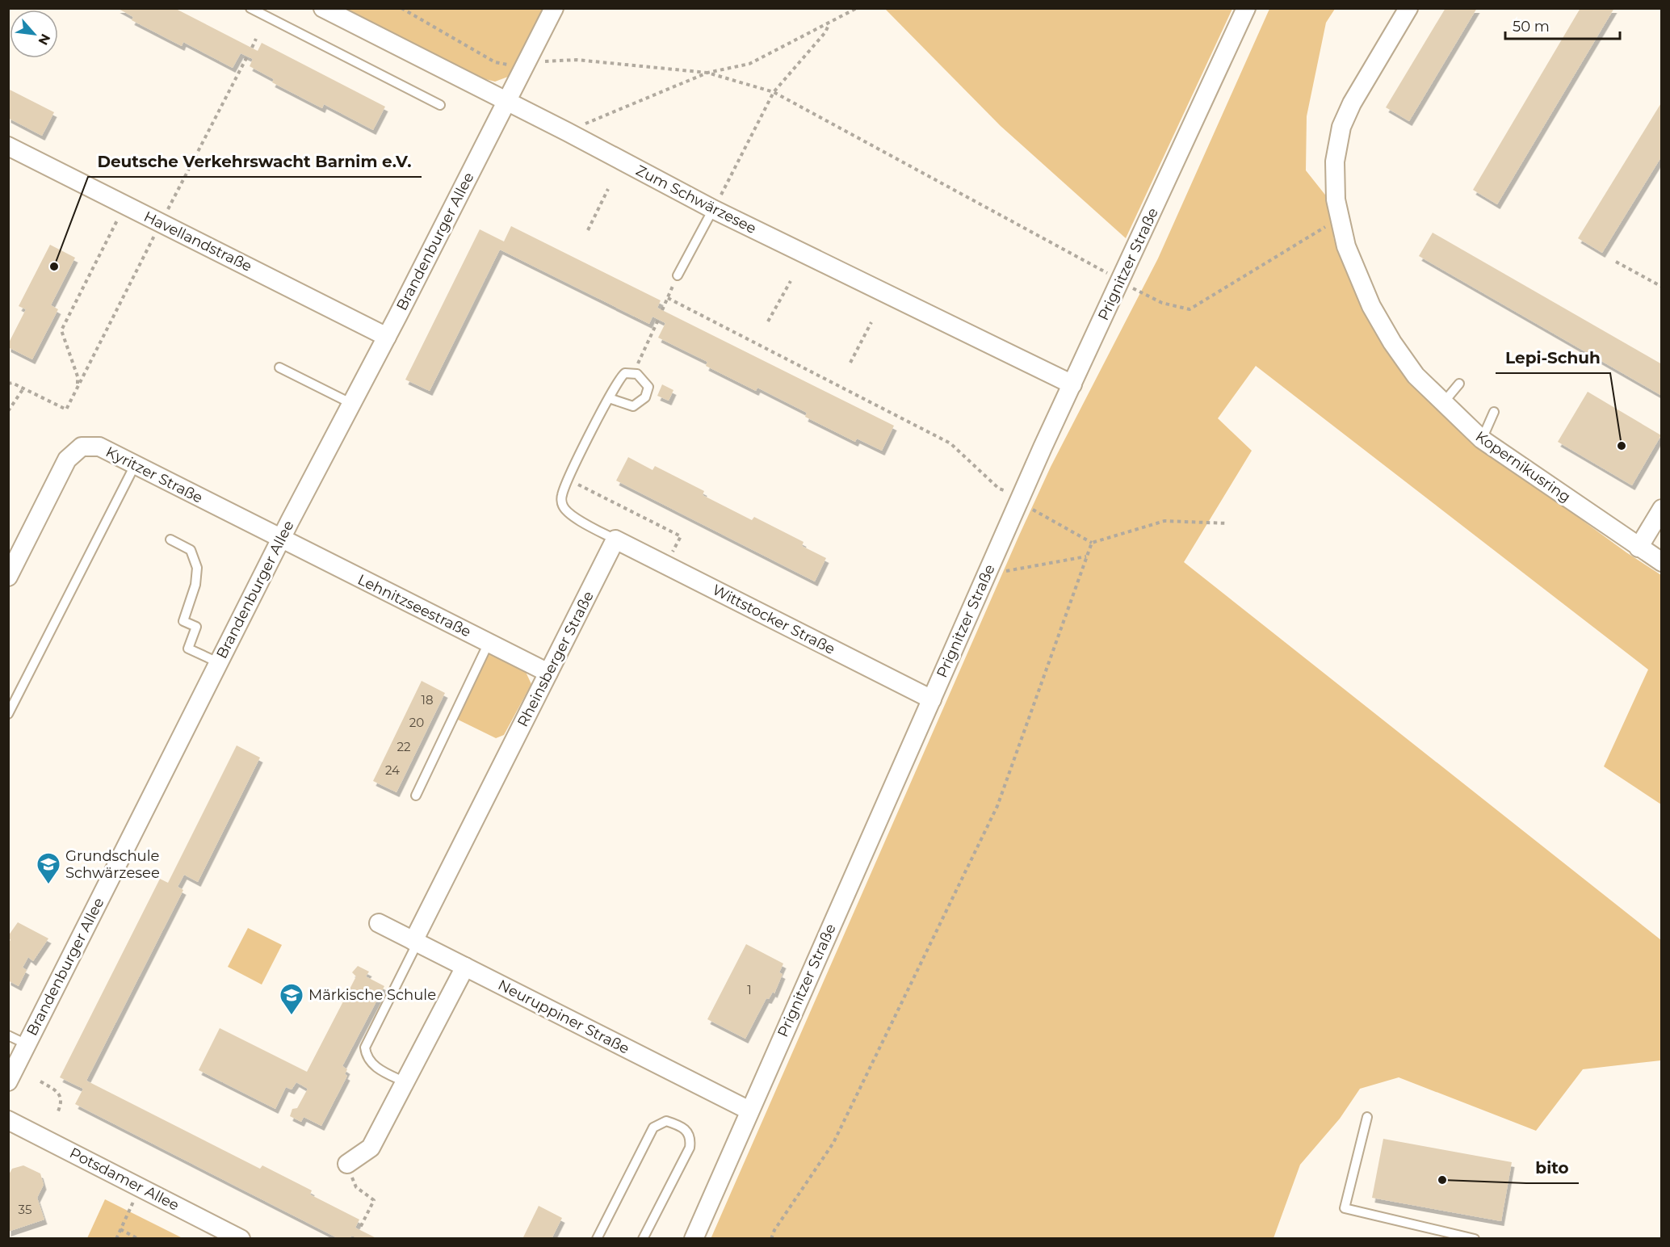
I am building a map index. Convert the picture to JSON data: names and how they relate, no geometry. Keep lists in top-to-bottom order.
{
  "streets": {
    "street": [
      "Zum Schwärzesee",
      "Havellandstraße",
      "Brandenburger Allee",
      "Prignitzer Straße",
      "Kopernikusring",
      "Kyritzer Straße",
      "Lehnitzseestraße",
      "Wittstocker Straße",
      "Rheinsberger Straße",
      "Neuruppiner Straße",
      "Potsdamer Allee"
    ]
  },
  "crossings": [
    ["Zum Schwärzesee", "Brandenburger Allee"],
    ["Zum Schwärzesee", "Prignitzer Straße"],
    ["Havellandstraße", "Brandenburger Allee"],
    ["Brandenburger Allee", "Kyritzer Straße"],
    ["Brandenburger Allee", "Lehnitzseestraße"],
    ["Prignitzer Straße", "Wittstocker Straße"],
    ["Prignitzer Straße", "Neuruppiner Straße"],
    ["Kyritzer Straße", "Lehnitzseestraße"],
    ["Lehnitzseestraße", "Rheinsberger Straße"],
    ["Wittstocker Straße", "Rheinsberger Straße"],
    ["Rheinsberger Straße", "Neuruppiner Straße"]
  ],
  "places": {
    "other": ["Deutsche Verkehrswacht Barnim e.V.", "Lepi-Schuh", "bito"],
    "school or university": ["Grundschule Schwärzesee", "Märkische Schule"]
  },
  "house_numbers": [
    "18",
    "20",
    "22",
    "24",
    "1",
    "35"
  ],
  "scale_bar": "50 m",
  "north": "bottom right"
}
